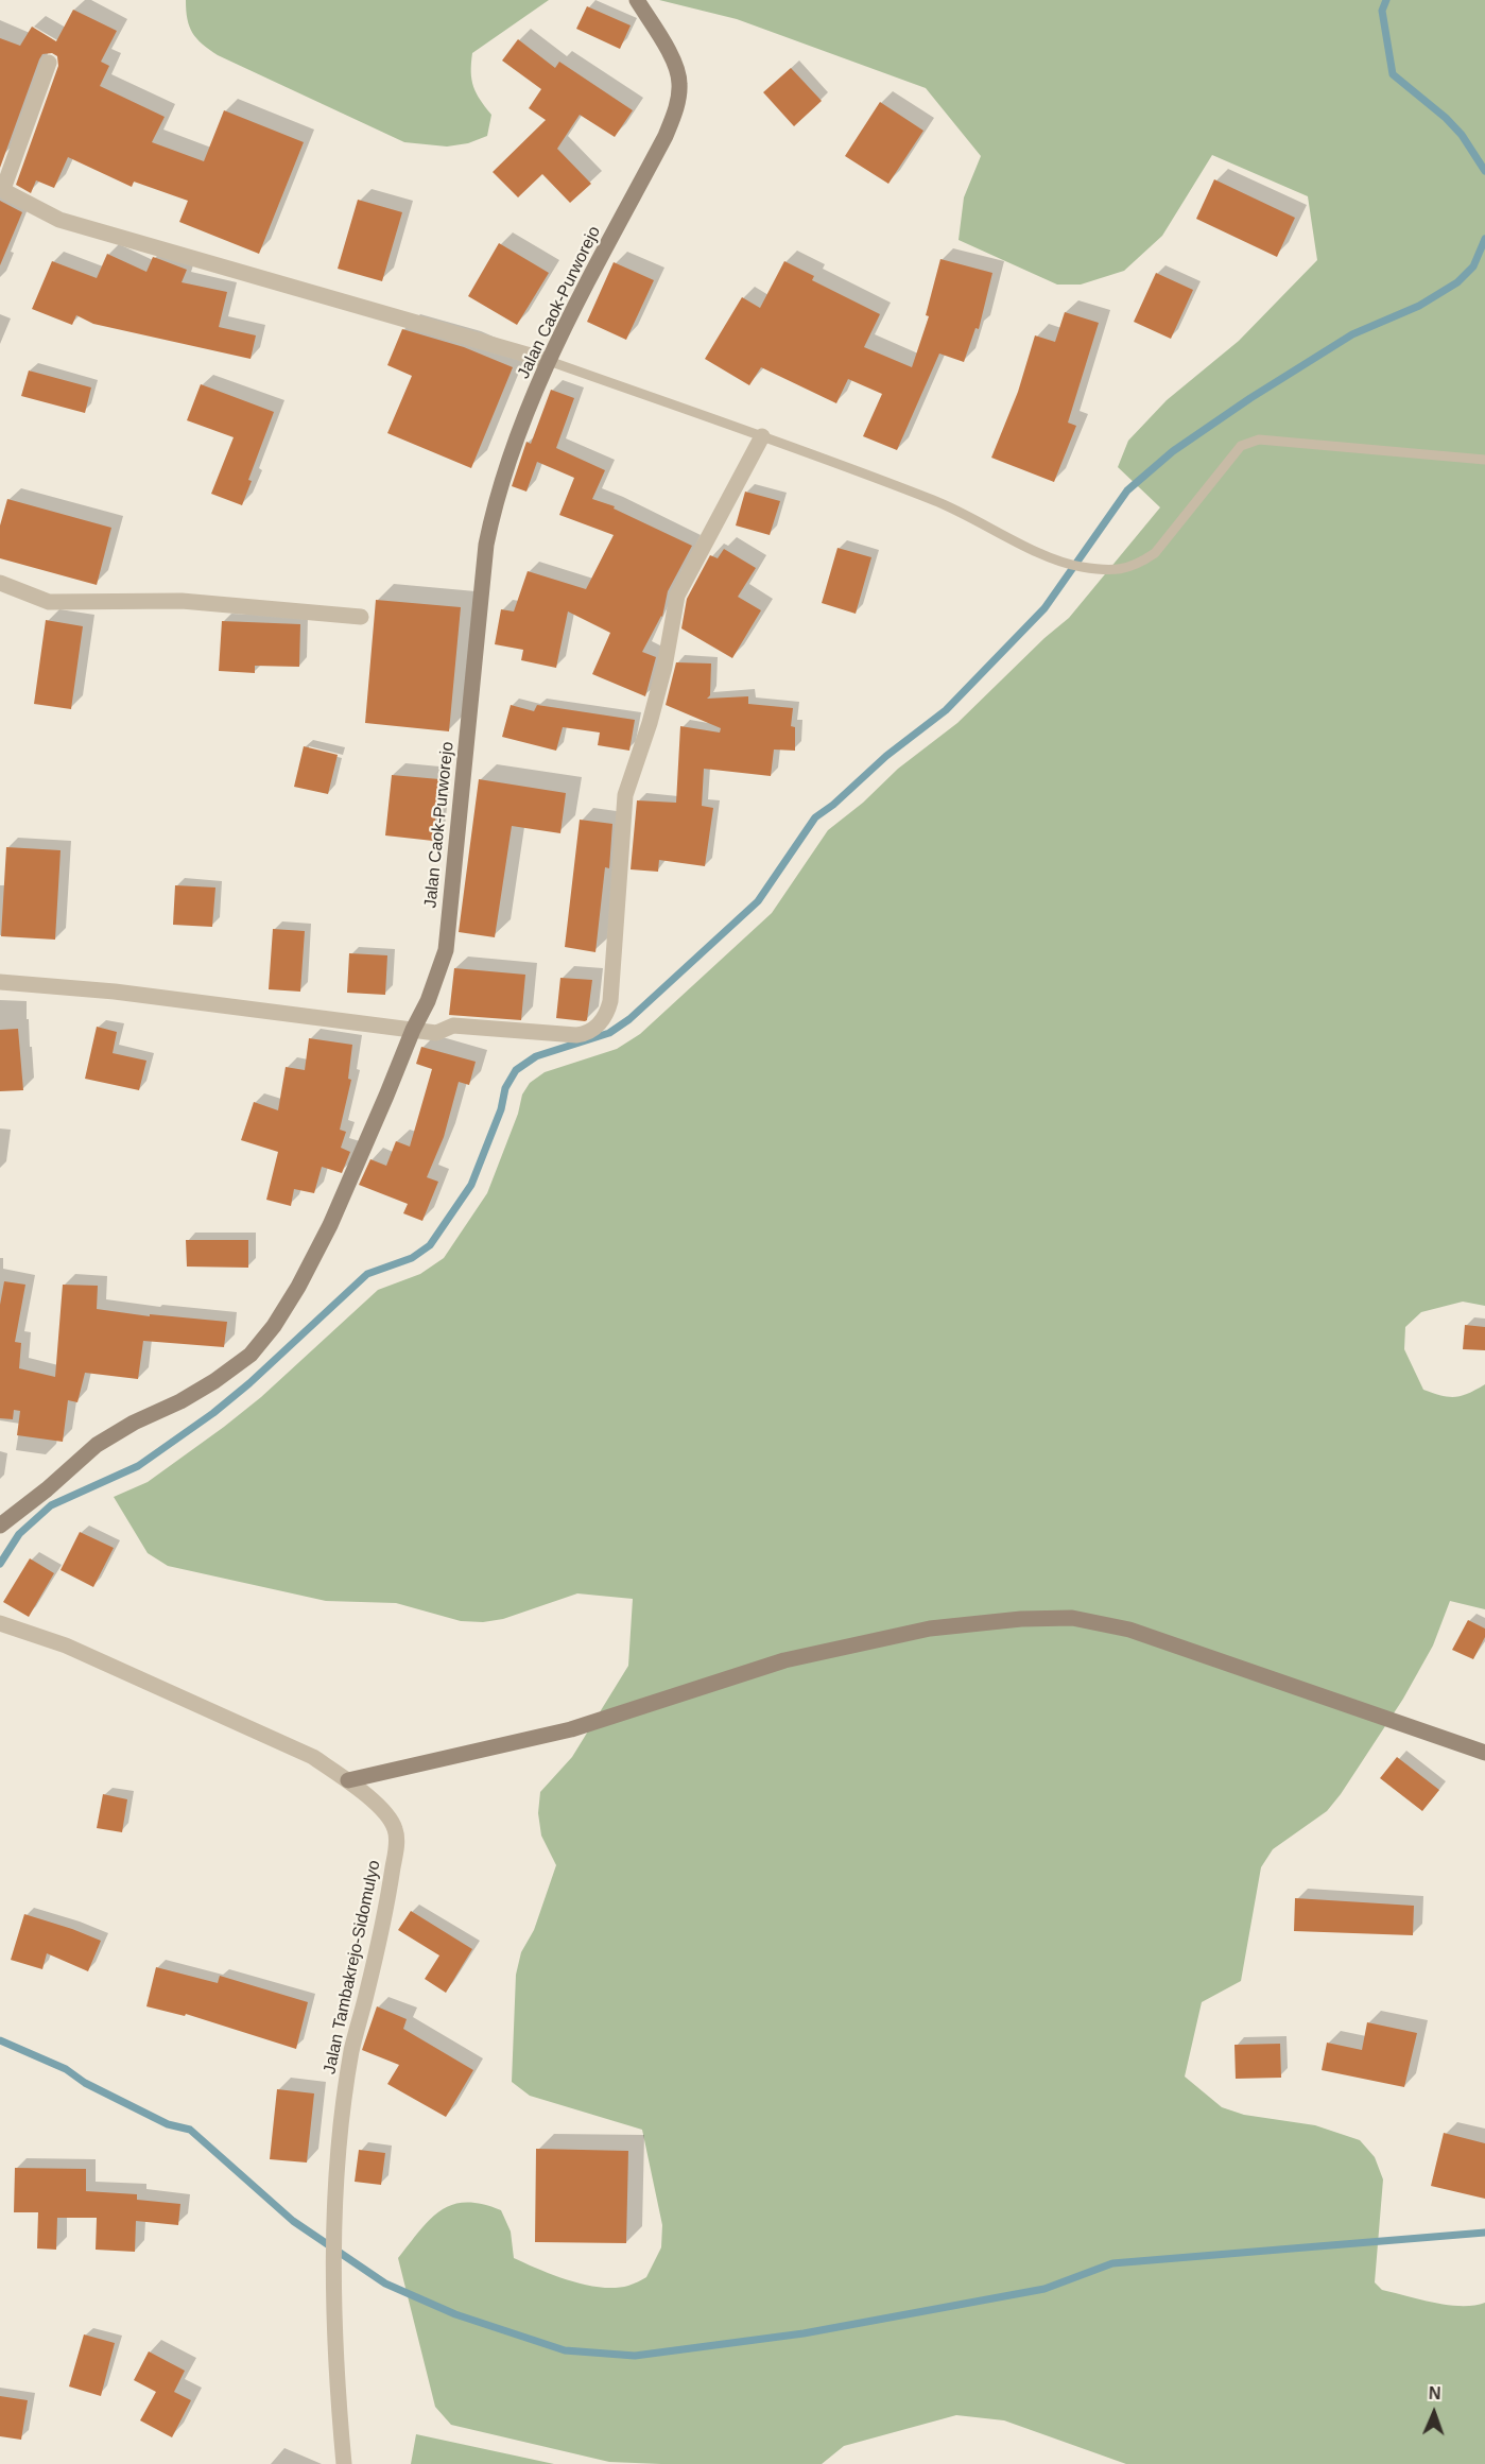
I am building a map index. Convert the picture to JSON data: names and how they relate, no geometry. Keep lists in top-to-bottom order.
{
  "streets": {
    "street": ["Jalan Caok-Purworejo", "Jalan Tambakrejo-Sidomulyo"]
  },
  "north": "top"
}
